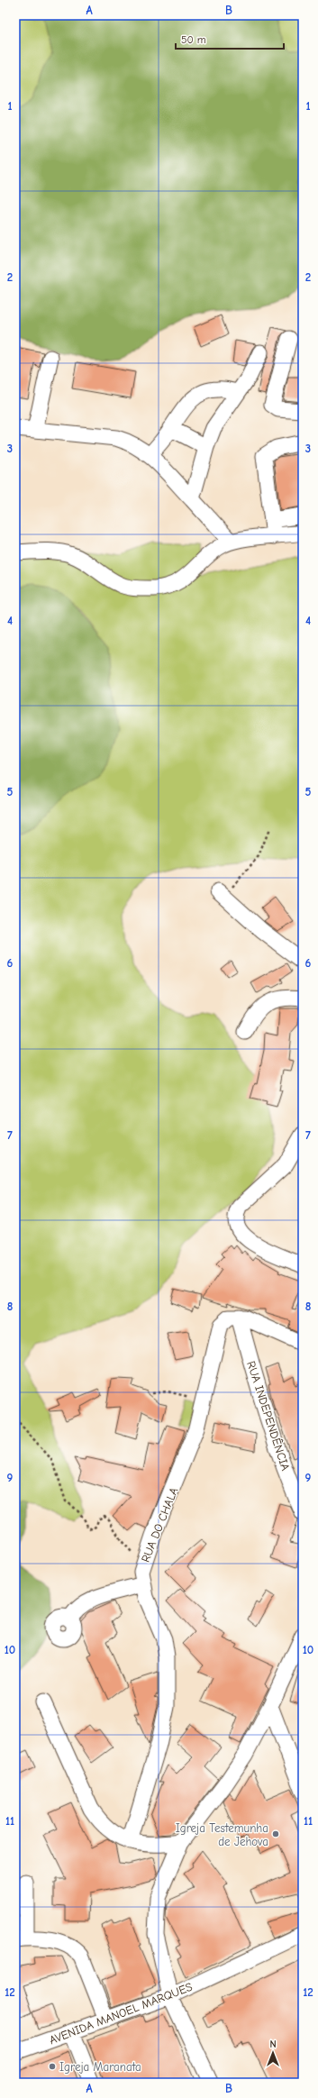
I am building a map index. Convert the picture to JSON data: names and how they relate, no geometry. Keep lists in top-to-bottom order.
{
  "streets": {
    "street": ["RUA INDEPENDÊNCIA", "RUA DO CHALA", "AVENIDA MANOEL MARQUES"]
  },
  "crossings": [
    ["RUA INDEPENDÊNCIA", "RUA DO CHALA"]
  ],
  "places": ["Igreja Testemunha de Jehova", "Igreja Maranata"],
  "scale_bar": "50 m",
  "north": "top",
  "grid": {
    "columns": ["A", "B"],
    "rows": [
      "1",
      "2",
      "3",
      "4",
      "5",
      "6",
      "7",
      "8",
      "9",
      "10",
      "11",
      "12"
    ]
  }
}
